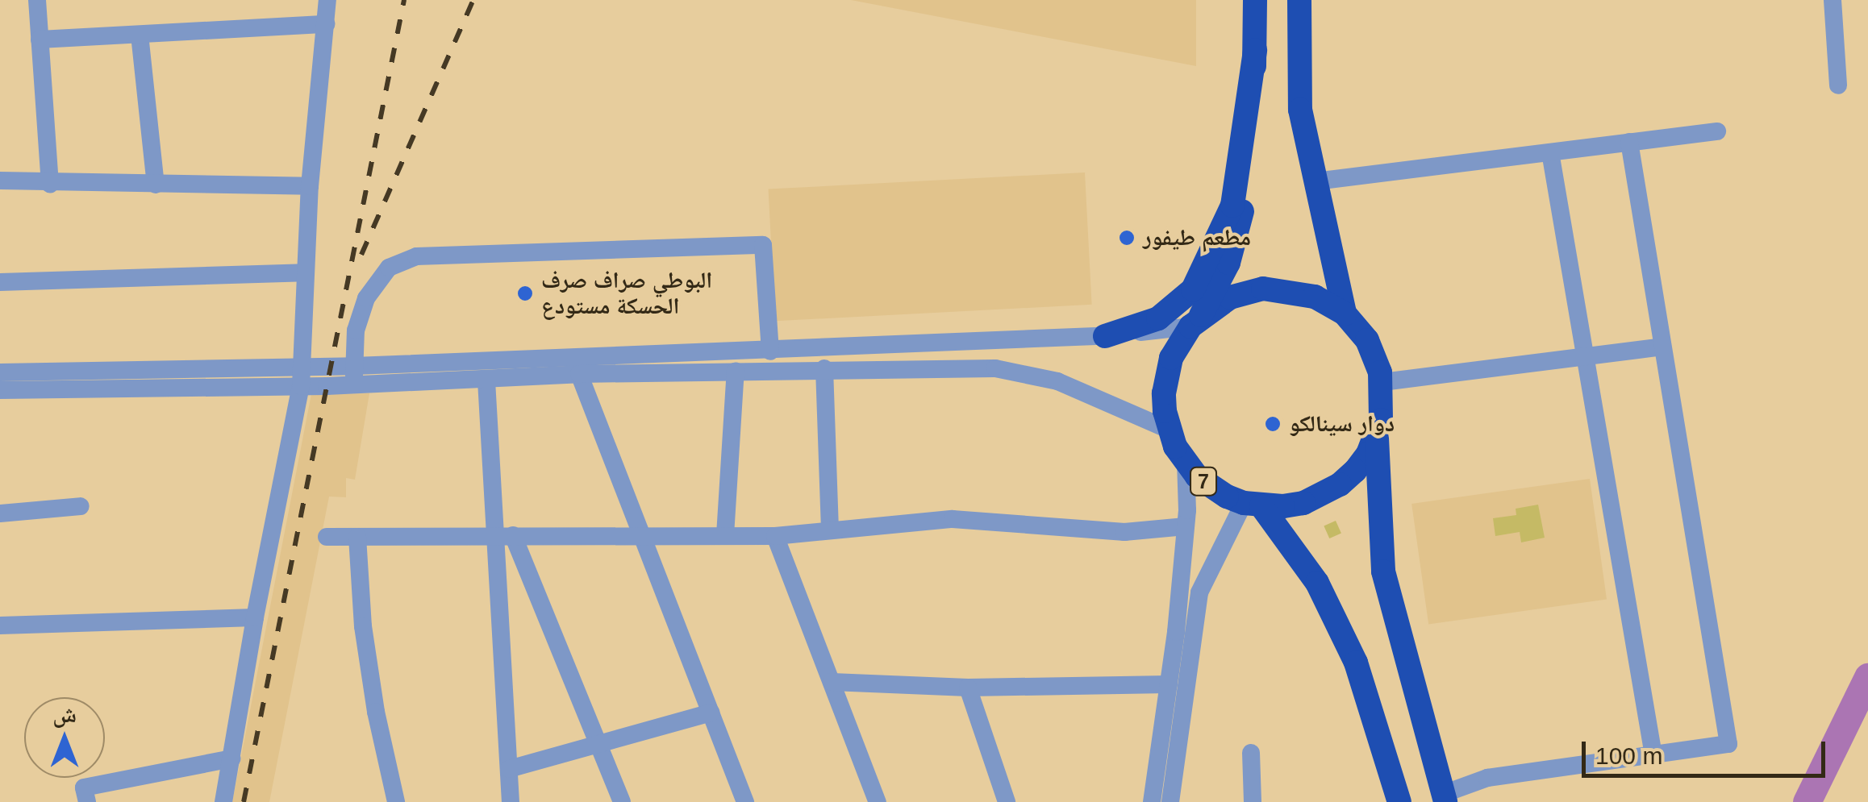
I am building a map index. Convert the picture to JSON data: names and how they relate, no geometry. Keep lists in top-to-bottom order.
{
  "streets": {
    "highway": ["7"]
  },
  "places": ["مطعم طيفور", "البوطي صراف صرف الحسكة مستودع", "دوار سينالكو"],
  "scale_bar": "100 m",
  "north": "top"
}
